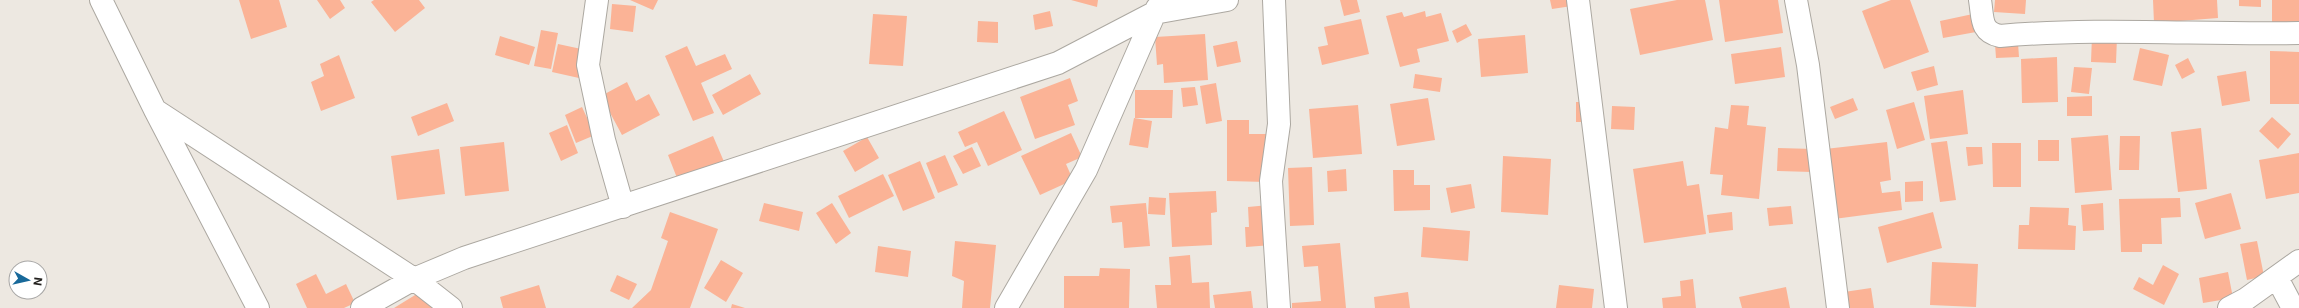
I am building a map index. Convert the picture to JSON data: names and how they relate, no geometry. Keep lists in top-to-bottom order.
{
  "north": "right"
}
